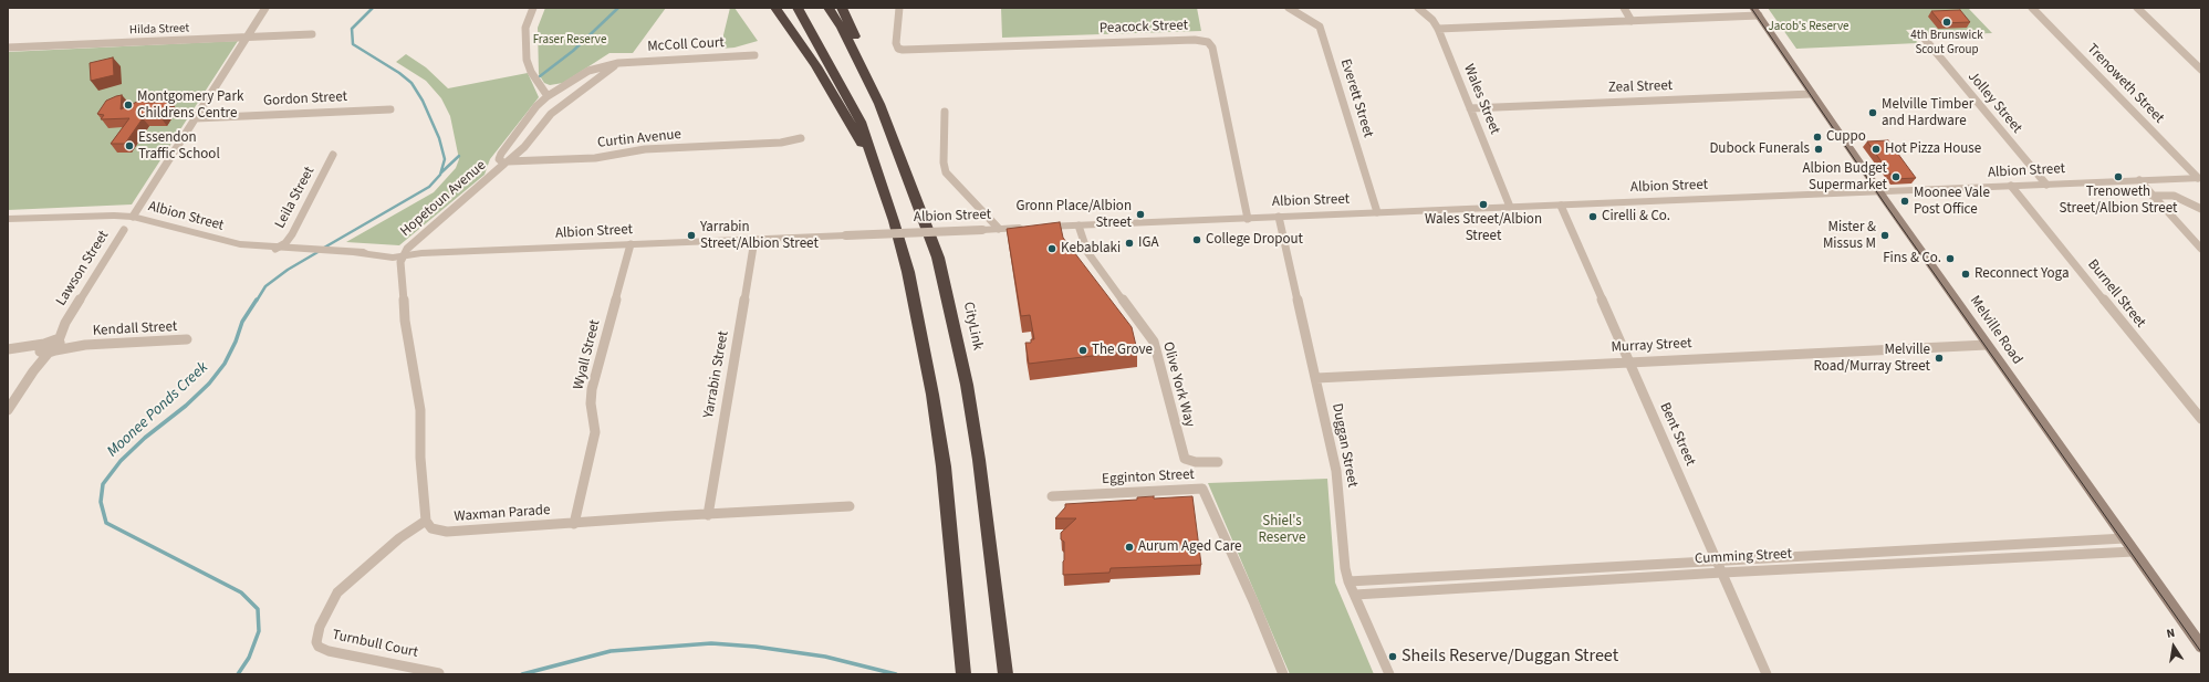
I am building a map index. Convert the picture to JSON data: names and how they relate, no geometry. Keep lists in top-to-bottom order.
{
  "streets": {
    "highway": ["CityLink"],
    "main road": ["Melville Road"],
    "street": [
      "Peacock Street",
      "Hilda Street",
      "McColl Court",
      "Trenoweth Street",
      "Zeal Street",
      "Everett Street",
      "Gordon Street",
      "Wales Street",
      "Jolley Street",
      "Curtin Avenue",
      "Albion Street",
      "Leila Street",
      "Hopetoun Avenue",
      "Lawson Street",
      "Burnell Street",
      "Kendall Street",
      "Murray Street",
      "Wyall Street",
      "Yarrabin Street",
      "Olive York Way",
      "Bent Street",
      "Duggan Street",
      "Egginton Street",
      "Waxman Parade",
      "Cumming Street",
      "Turnbull Court"
    ]
  },
  "crossings": [
    ["Peacock Street", "Albion Street"],
    ["McColl Court", "Hopetoun Avenue"],
    ["Trenoweth Street", "Albion Street"],
    ["Zeal Street", "Wales Street"],
    ["Zeal Street", "Melville Road"],
    ["Everett Street", "Albion Street"],
    ["Wales Street", "Albion Street"],
    ["Jolley Street", "Albion Street"],
    ["Curtin Avenue", "Hopetoun Avenue"],
    ["Albion Street", "Leila Street"],
    ["Albion Street", "Hopetoun Avenue"],
    ["Albion Street", "Burnell Street"],
    ["Albion Street", "Melville Road"],
    ["Albion Street", "Wyall Street"],
    ["Albion Street", "Yarrabin Street"],
    ["Albion Street", "Olive York Way"],
    ["Albion Street", "Bent Street"],
    ["Albion Street", "Duggan Street"],
    ["Lawson Street", "Kendall Street"],
    ["Melville Road", "Murray Street"],
    ["Melville Road", "Cumming Street"],
    ["Murray Street", "Bent Street"],
    ["Murray Street", "Duggan Street"],
    ["Wyall Street", "Waxman Parade"],
    ["Yarrabin Street", "Waxman Parade"],
    ["Bent Street", "Cumming Street"],
    ["Duggan Street", "Cumming Street"],
    ["Waxman Parade", "Turnbull Court"]
  ],
  "water": ["Moonee Ponds Creek"],
  "parks": ["Jacob's Reserve", "Fraser Reserve", "Shiel's Reserve"],
  "places": [
    "4th Brunswick Scout Group",
    "Montgomery Park Childrens Centre",
    "Melville Timber and Hardware",
    "Cuppo",
    "Essendon Traffic School",
    "Dubock Funerals",
    "Hot Pizza House",
    "Albion Budget Supermarket",
    "Trenoweth Street/Albion Street",
    "Moonee Vale Post Office",
    "Wales Street/Albion Street",
    "Gronn Place/Albion Street",
    "Cirelli & Co.",
    "Yarrabin Street/Albion Street",
    "Mister & Missus M",
    "College Dropout",
    "IGA",
    "Kebablaki",
    "Fins & Co.",
    "Reconnect Yoga",
    "The Grove",
    "Melville Road/Murray Street",
    "Aurum Aged Care",
    "Sheils Reserve/Duggan Street"
  ],
  "north": "top"
}
